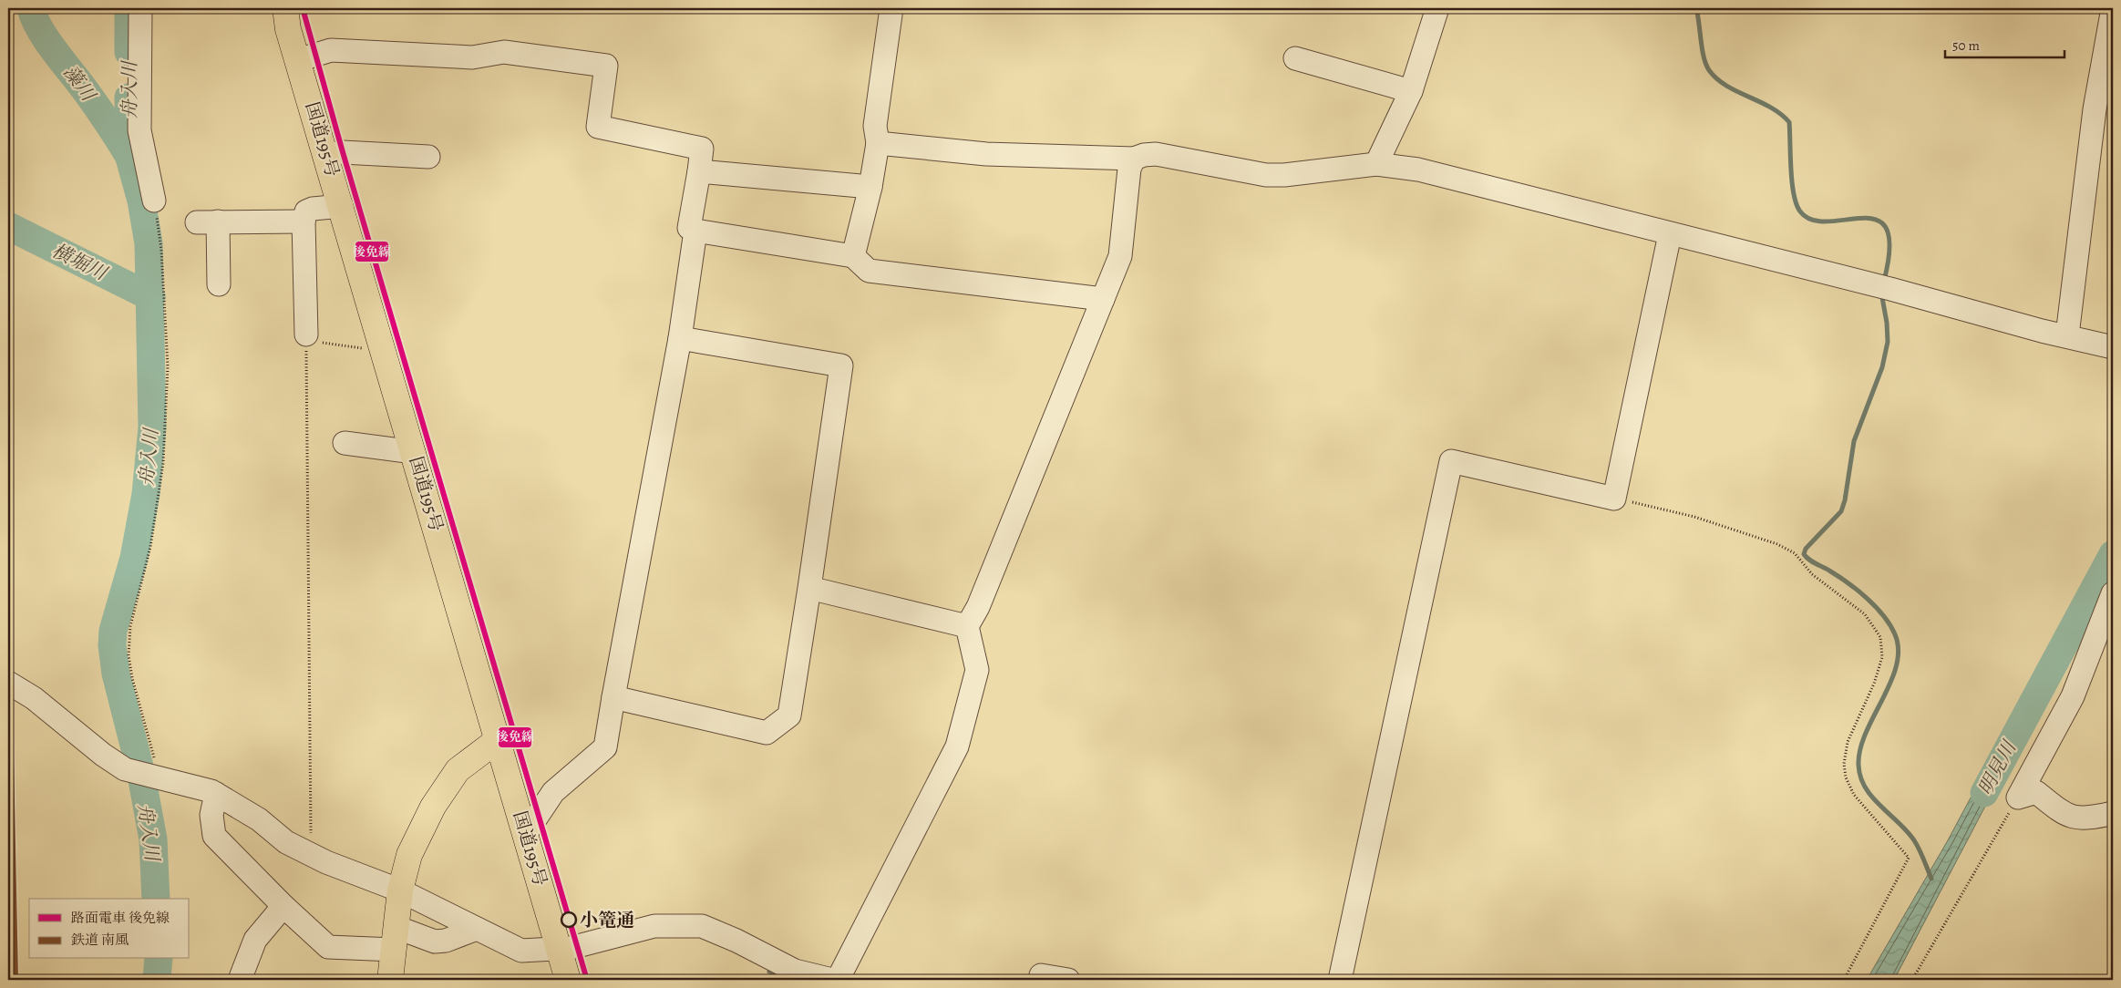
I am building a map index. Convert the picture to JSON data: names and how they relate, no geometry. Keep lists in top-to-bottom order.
{
  "streets": {
    "main road": ["国道195号"]
  },
  "water": [
    "藻川",
    "舟入川",
    "横堀川",
    "明見川"
  ],
  "places": ["小篭通"],
  "lines": ["tram line 後免線", "rail line 南風"],
  "legend": ["路面電車 後免線", "鉄道 南風"],
  "scale_bar": "50 m"
}
